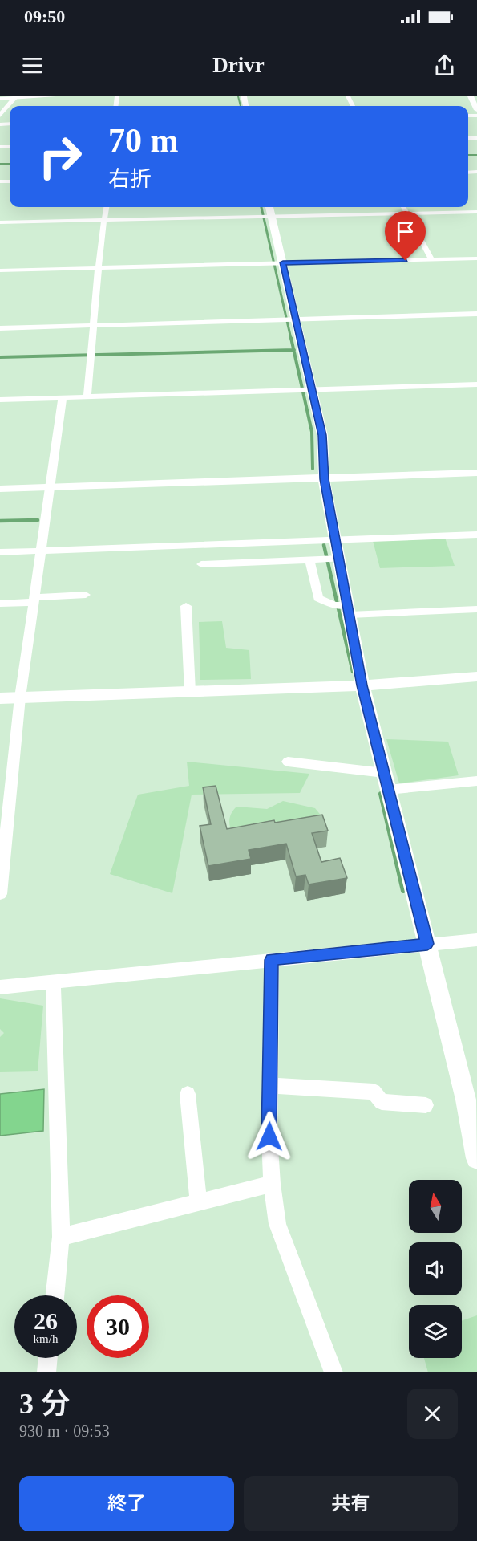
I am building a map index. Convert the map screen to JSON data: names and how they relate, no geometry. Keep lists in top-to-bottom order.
{
  "north": "top",
  "page": {
    "status": "09:50",
    "header": "Drivr",
    "turn": ["70 m", "右折"],
    "speed": "26 km/h",
    "limit": "30",
    "heading": ["3 分", "930 m · 09:53"],
    "buttons": ["終了", "共有"]
  }
}
